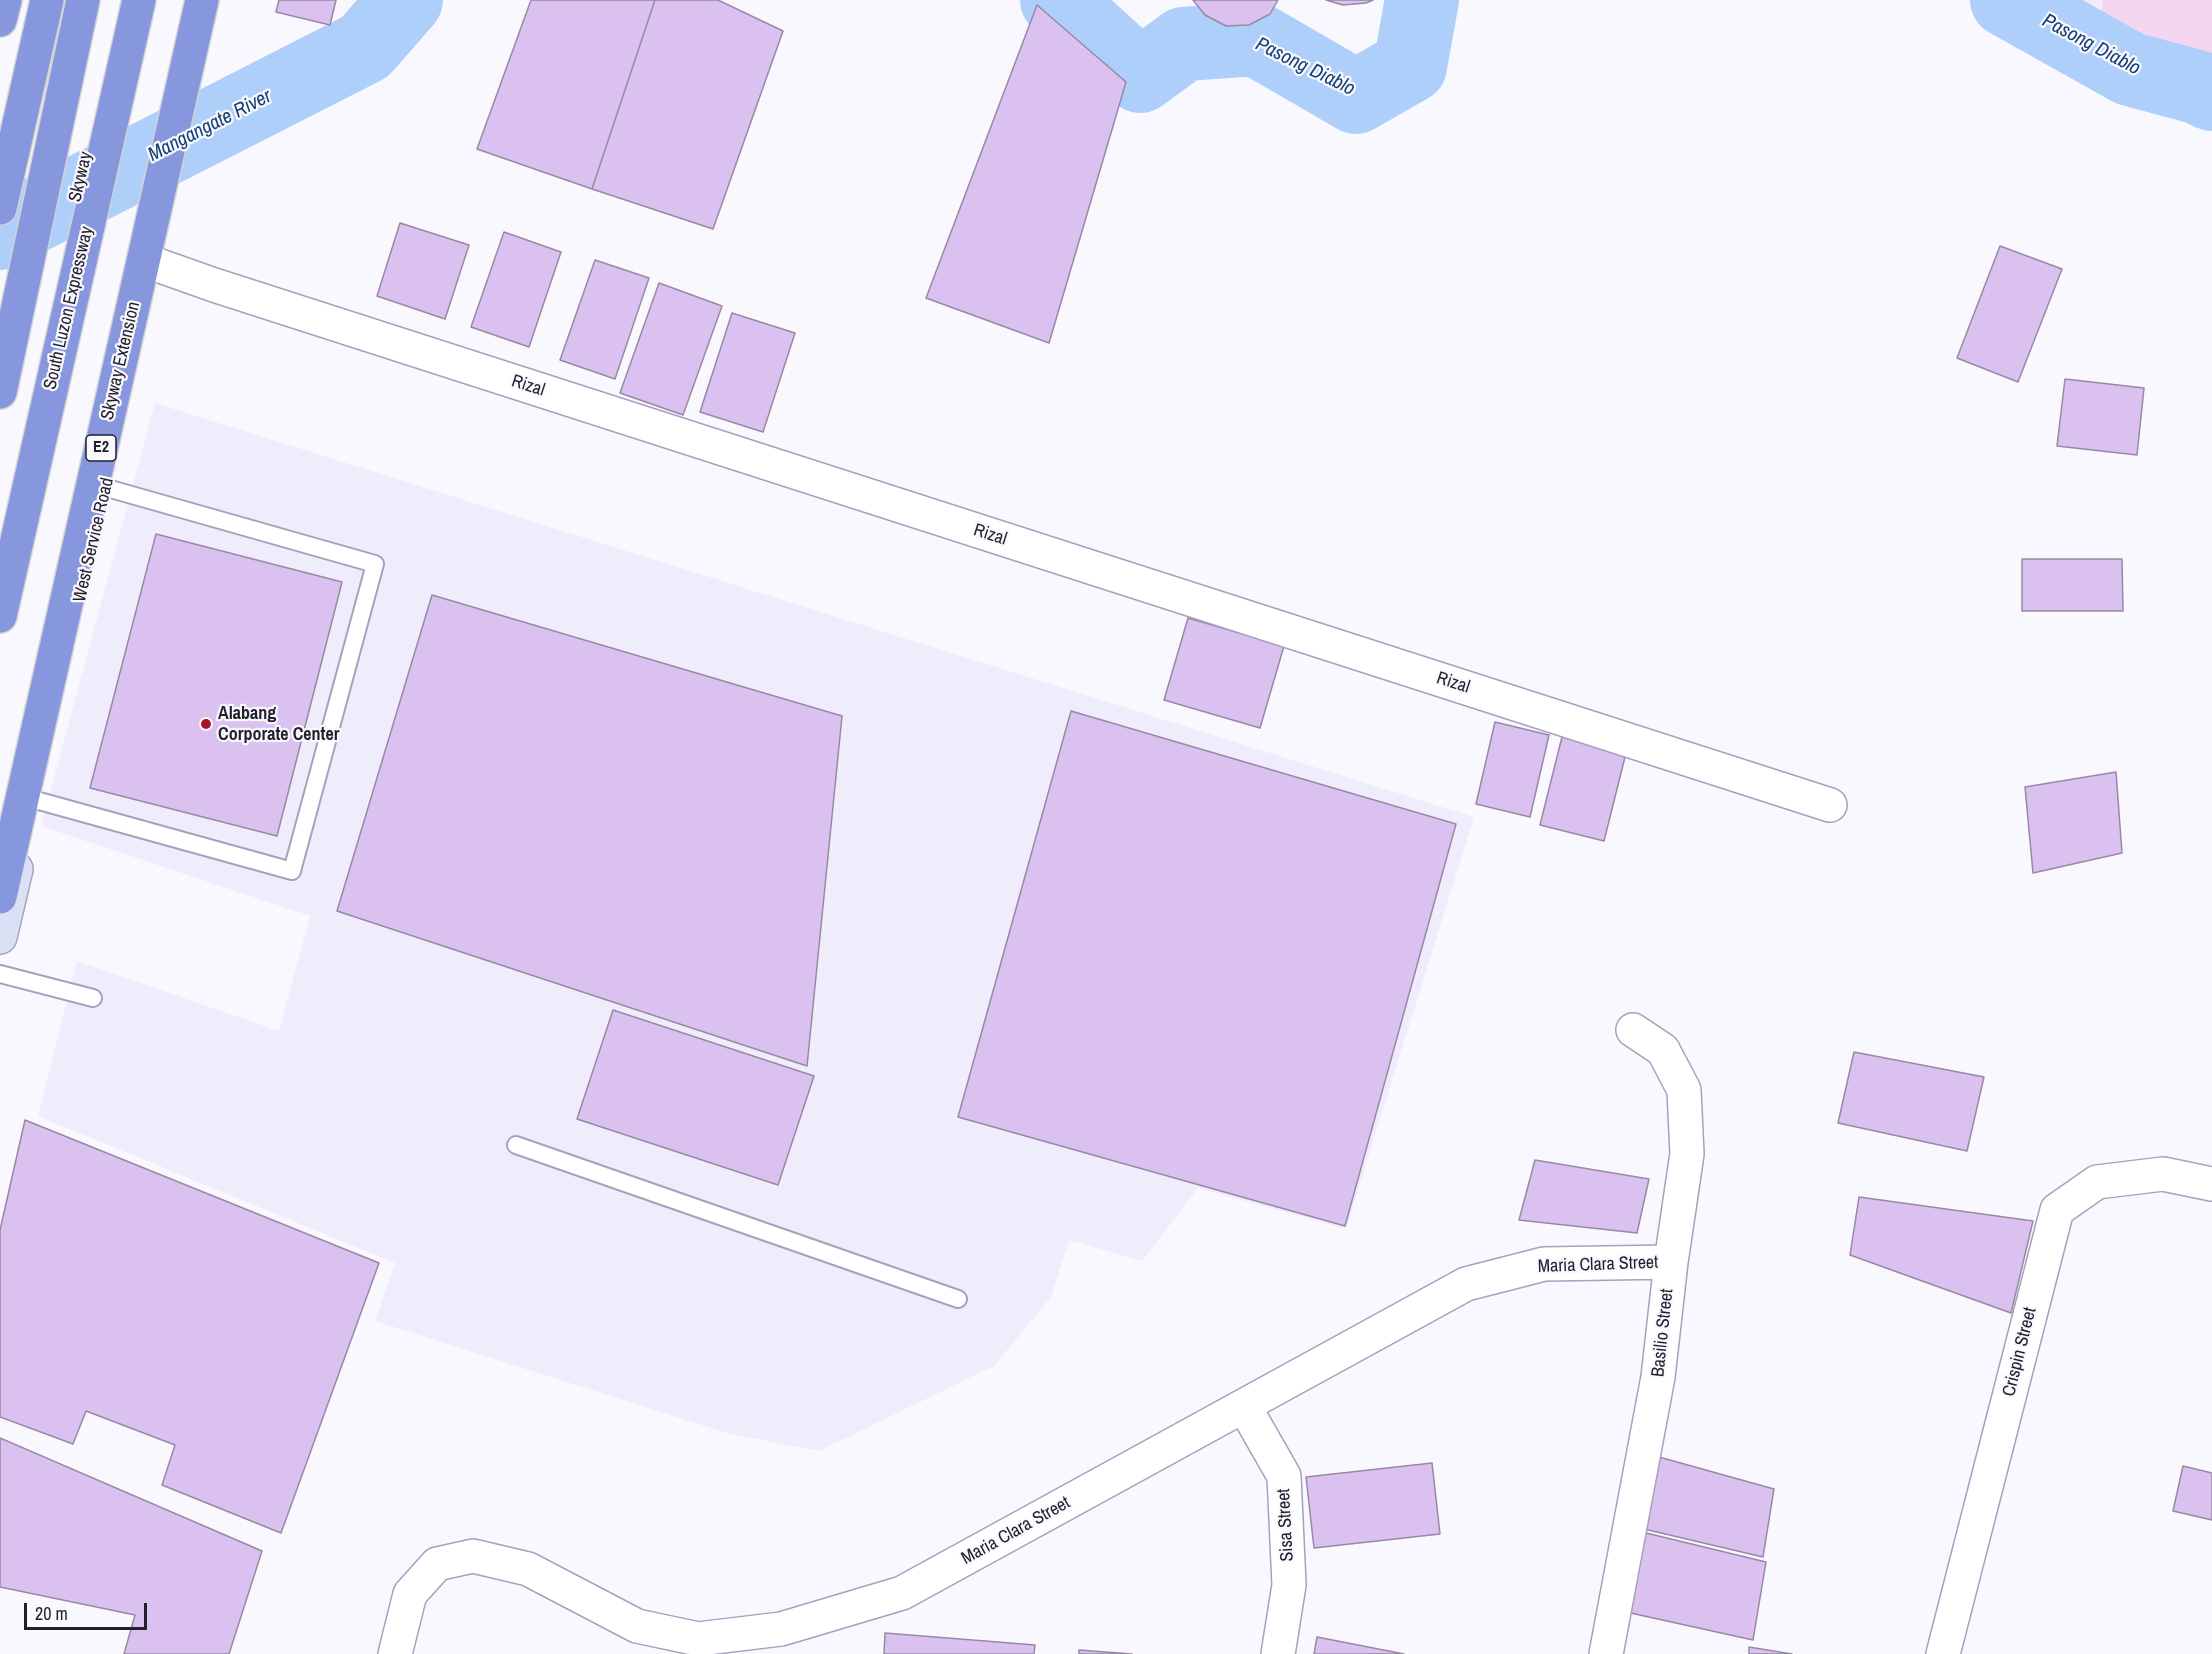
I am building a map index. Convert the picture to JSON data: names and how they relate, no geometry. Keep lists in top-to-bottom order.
{
  "streets": {
    "highway": [
      "Skyway",
      "South Luzon Expressway",
      "Skyway Extension",
      "E2"
    ],
    "main road": ["West Service Road"],
    "street": [
      "Rizal",
      "Maria Clara Street",
      "Basilio Street",
      "Crispin Street",
      "Sisa Street"
    ]
  },
  "crossings": [
    ["Skyway Extension", "West Service Road"],
    ["Rizal", "West Service Road"],
    ["Maria Clara Street", "Basilio Street"],
    ["Maria Clara Street", "Sisa Street"]
  ],
  "water": ["Pasong Diablo", "Mangangate River"],
  "places": ["Alabang Corporate Center"],
  "scale_bar": "20 m"
}
